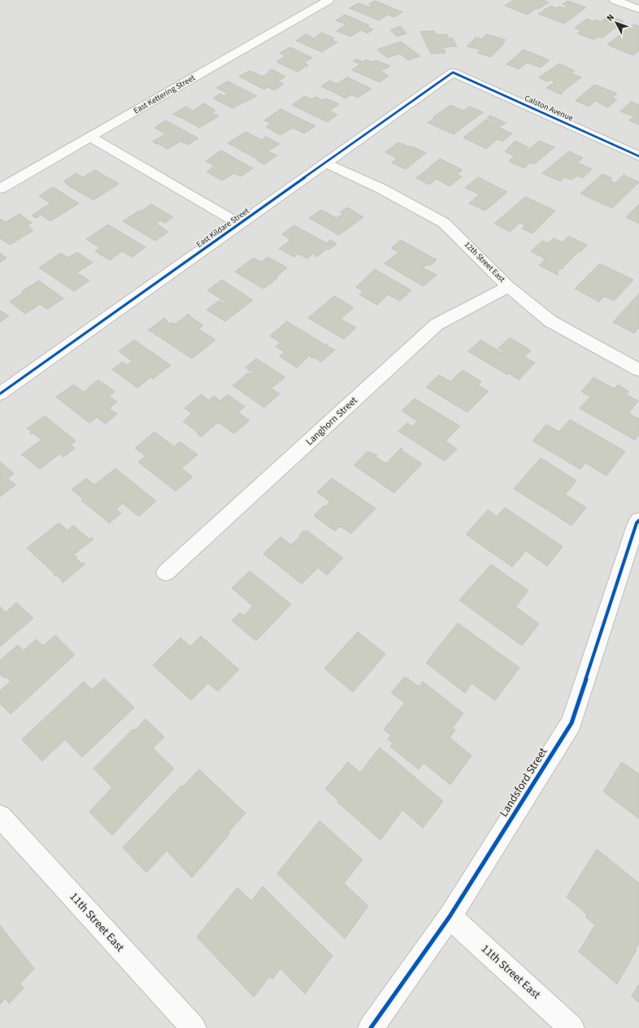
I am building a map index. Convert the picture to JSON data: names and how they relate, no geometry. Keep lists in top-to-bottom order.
{
  "streets": {
    "street": [
      "East Kettering Street",
      "Calston Avenue",
      "East Kildare Street",
      "12th Street East",
      "Langhorn Street",
      "Landsford Street",
      "11th Street East"
    ]
  },
  "crossings": [
    ["Calston Avenue", "East Kildare Street"],
    ["East Kildare Street", "12th Street East"],
    ["12th Street East", "Langhorn Street"],
    ["Landsford Street", "11th Street East"]
  ],
  "north": "top left"
}
